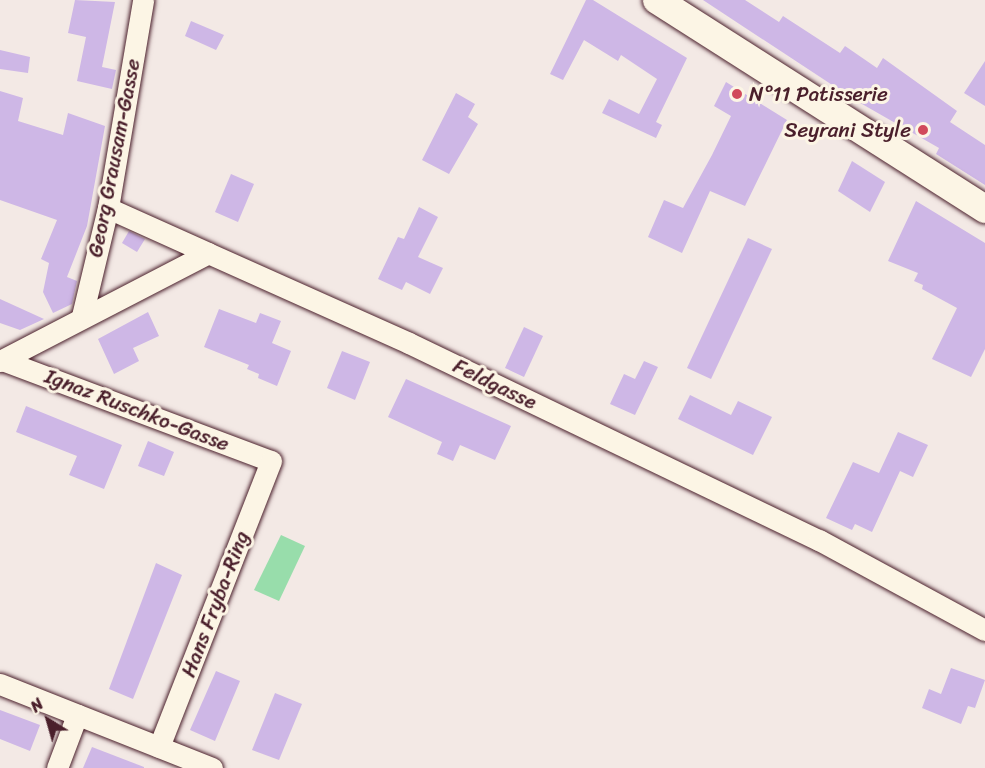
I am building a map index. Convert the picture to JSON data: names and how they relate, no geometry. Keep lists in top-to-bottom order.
{
  "streets": {
    "street": [
      "Georg Grausam-Gasse",
      "Feldgasse",
      "Ignaz Ruschko-Gasse",
      "Hans Fryba-Ring"
    ]
  },
  "crossings": [
    ["Georg Grausam-Gasse", "Feldgasse"],
    ["Ignaz Ruschko-Gasse", "Hans Fryba-Ring"]
  ],
  "places": ["N°11 Patisserie", "Seyrani Style"],
  "north": "top left"
}
